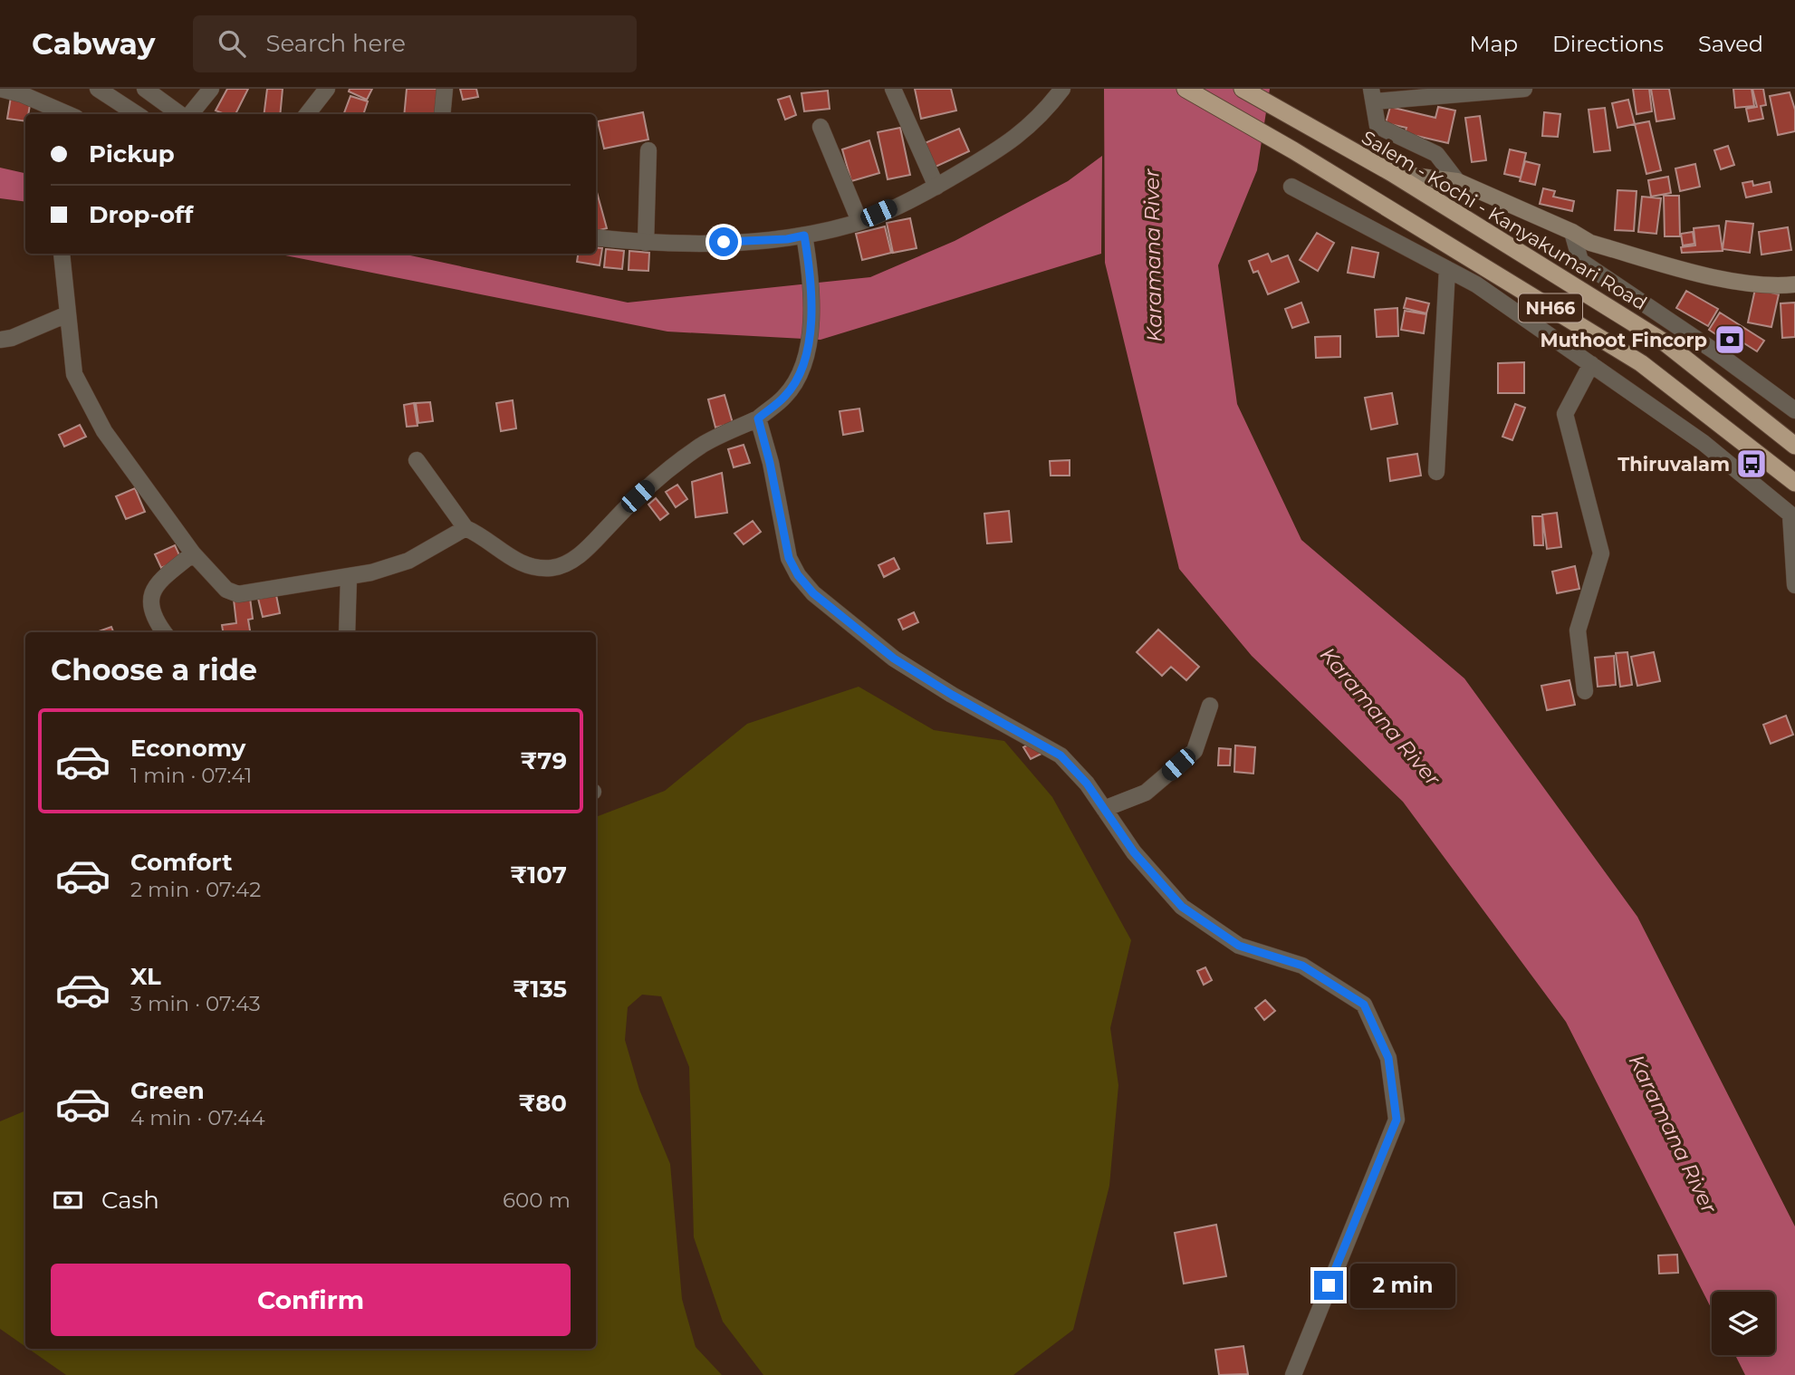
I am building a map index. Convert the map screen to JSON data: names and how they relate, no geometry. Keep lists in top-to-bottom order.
{
  "streets": {
    "highway": ["Salem - Kochi - Kanyakumari Road", "NH66"]
  },
  "water": ["Karamana River"],
  "places": {
    "bank": ["Muthoot Fincorp"],
    "bus stop": ["Thiruvalam"]
  },
  "page": {
    "header": "Cabway",
    "search": "Search here",
    "nav": ["Map", "Directions", "Saved"],
    "banner": ["Pickup", "Drop-off"],
    "heading": "Choose a ride",
    "list": [
      {
        "name": "Economy",
        "note": "1 min · 07:41",
        "value": "₹79"
      },
      {
        "name": "Comfort",
        "note": "2 min · 07:42",
        "value": "₹107"
      },
      {
        "name": "XL",
        "note": "3 min · 07:43",
        "value": "₹135"
      },
      {
        "name": "Green",
        "note": "4 min · 07:44",
        "value": "₹80"
      }
    ],
    "pay": ["Cash", "600 m"],
    "buttons": "Confirm",
    "bubble": "2 min"
  }
}
